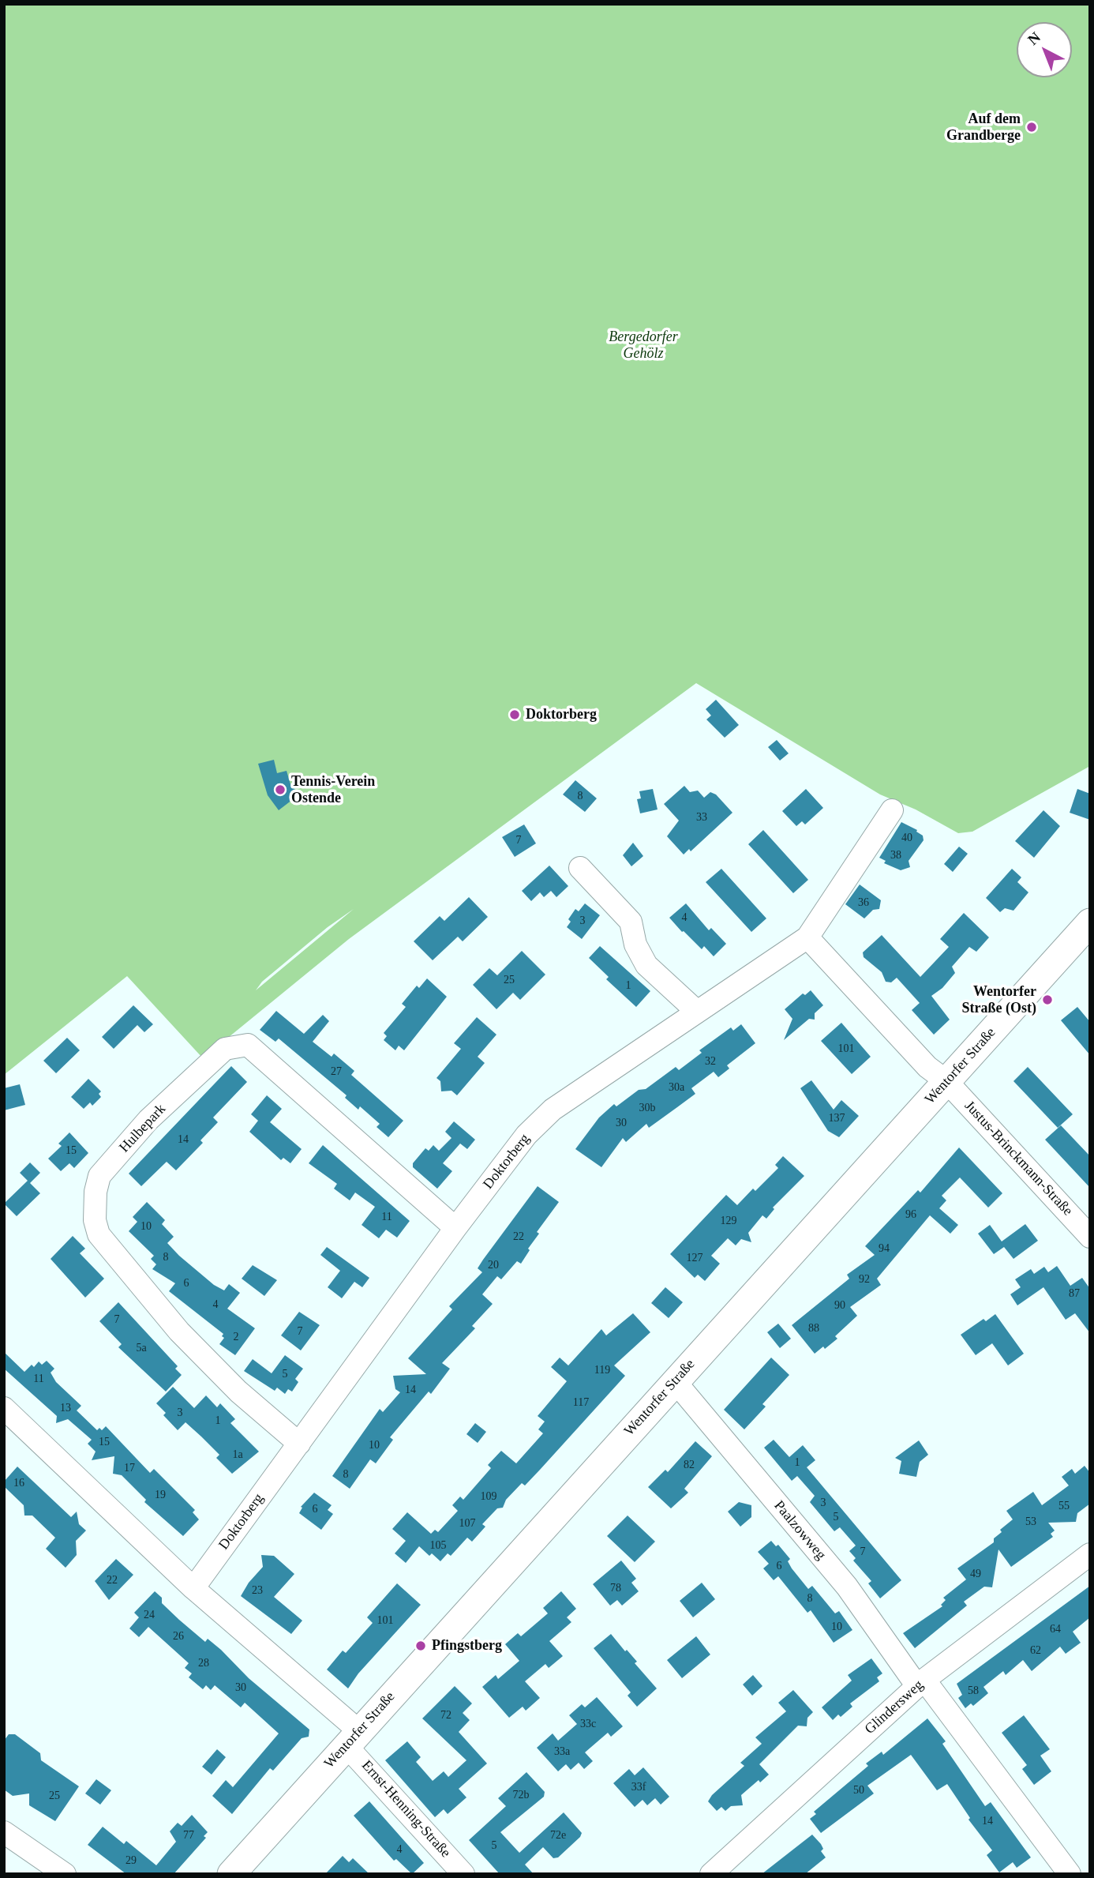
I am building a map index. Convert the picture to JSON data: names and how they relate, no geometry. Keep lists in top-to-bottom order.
{
  "streets": {
    "main road": ["Wentorfer Straße"],
    "street": [
      "Hulbepark",
      "Justus-Brinckmann-Straße",
      "Doktorberg",
      "Paalzowweg",
      "Glindersweg",
      "Ernst-Henning-Straße"
    ]
  },
  "crossings": [
    ["Wentorfer Straße", "Justus-Brinckmann-Straße"],
    ["Wentorfer Straße", "Paalzowweg"],
    ["Wentorfer Straße", "Ernst-Henning-Straße"],
    ["Hulbepark", "Doktorberg"],
    ["Justus-Brinckmann-Straße", "Doktorberg"],
    ["Paalzowweg", "Glindersweg"]
  ],
  "parks": ["Bergedorfer Gehölz"],
  "places": [
    "Auf dem Grandberge",
    "Doktorberg",
    "Tennis-Verein Ostende",
    "Wentorfer Straße (Ost)",
    "Pfingstberg"
  ],
  "house_numbers": [
    "8",
    "33",
    "40",
    "7",
    "38",
    "36",
    "4",
    "3",
    "25",
    "1",
    "101",
    "32",
    "27",
    "30a",
    "30b",
    "137",
    "30",
    "14",
    "15",
    "96",
    "11",
    "129",
    "10",
    "22",
    "94",
    "8",
    "127",
    "20",
    "92",
    "6",
    "87",
    "4",
    "90",
    "7",
    "88",
    "7",
    "2",
    "5a",
    "119",
    "5",
    "11",
    "14",
    "117",
    "13",
    "3",
    "1",
    "15",
    "10",
    "1a",
    "1",
    "82",
    "17",
    "8",
    "16",
    "19",
    "109",
    "3",
    "55",
    "6",
    "5",
    "53",
    "107",
    "105",
    "7",
    "6",
    "49",
    "22",
    "78",
    "23",
    "8",
    "24",
    "101",
    "10",
    "64",
    "26",
    "62",
    "28",
    "30",
    "58",
    "72",
    "33c",
    "33a",
    "33f",
    "50",
    "72b",
    "25",
    "14",
    "77",
    "72e",
    "5",
    "4",
    "29"
  ],
  "north": "top left"
}
